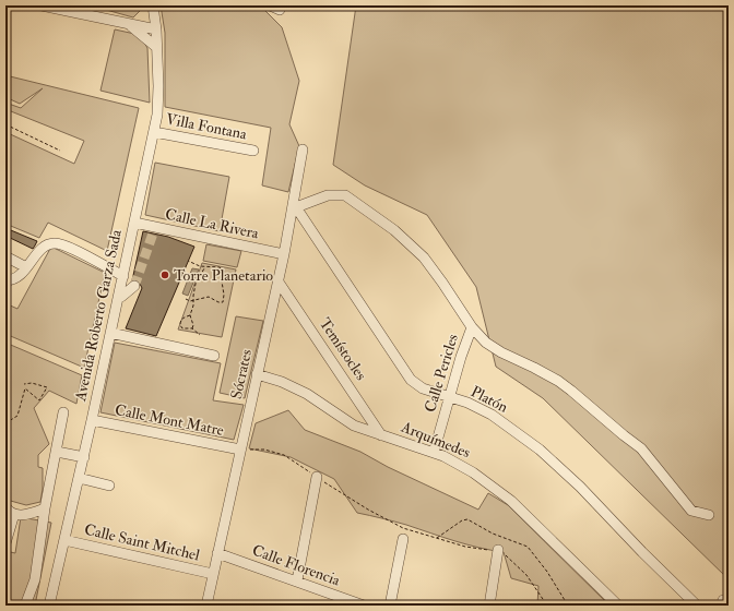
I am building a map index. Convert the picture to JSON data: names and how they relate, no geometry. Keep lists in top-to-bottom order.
{
  "streets": {
    "street": [
      "Villa Fontana",
      "Calle La Rivera",
      "Avenida Roberto Garza Sada",
      "Temístocles",
      "Calle Pericles",
      "Sócrates",
      "Platón",
      "Calle Mont Matre",
      "Arquímedes",
      "Calle Saint Mitchel",
      "Calle Florencia"
    ]
  },
  "crossings": [
    ["Villa Fontana", "Avenida Roberto Garza Sada"],
    ["Calle La Rivera", "Avenida Roberto Garza Sada"],
    ["Calle La Rivera", "Sócrates"],
    ["Avenida Roberto Garza Sada", "Calle Mont Matre"],
    ["Avenida Roberto Garza Sada", "Calle Saint Mitchel"],
    ["Temístocles", "Sócrates"],
    ["Temístocles", "Arquímedes"],
    ["Calle Pericles", "Platón"],
    ["Calle Pericles", "Arquímedes"],
    ["Sócrates", "Platón"],
    ["Sócrates", "Calle Mont Matre"],
    ["Sócrates", "Arquímedes"],
    ["Sócrates", "Calle Saint Mitchel"],
    ["Sócrates", "Calle Florencia"]
  ],
  "places": ["Torre Planetario"]
}
